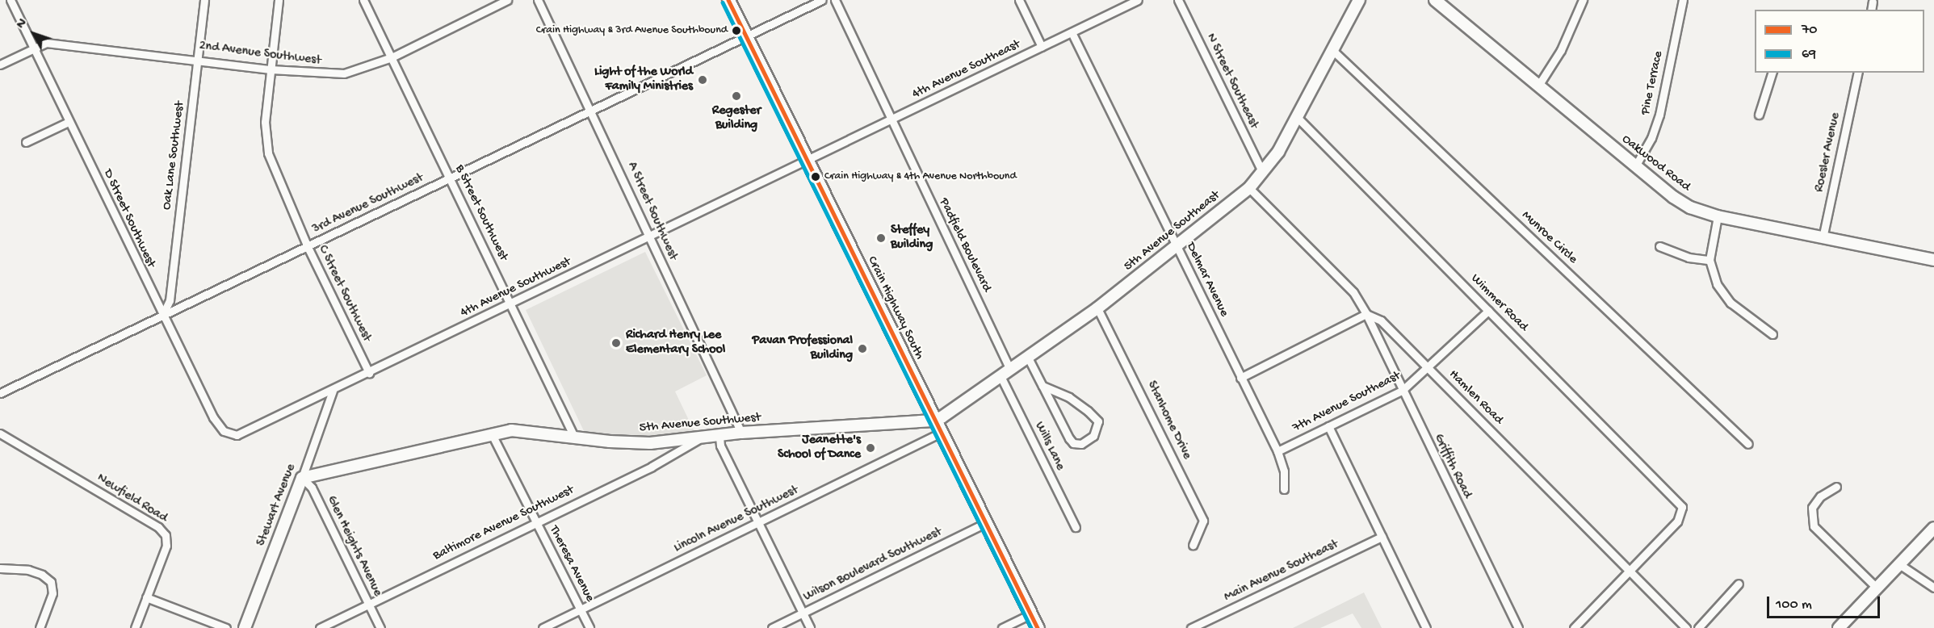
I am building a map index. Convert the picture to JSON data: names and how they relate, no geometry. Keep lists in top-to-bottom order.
{
  "streets": {
    "main road": ["Crain Highway South"],
    "street": [
      "2nd Avenue Southwest",
      "4th Avenue Southeast",
      "N Street Southeast",
      "Pine Terrace",
      "Roesler Avenue",
      "Oak Lane Southwest",
      "Oakwood Road",
      "3rd Avenue Southwest",
      "A Street Southwest",
      "B Street Southwest",
      "D Street Southwest",
      "5th Avenue Southeast",
      "Munroe Circle",
      "Padfield Boulevard",
      "Delmar Avenue",
      "4th Avenue Southwest",
      "C Street Southwest",
      "Wimmer Road",
      "Hamlen Road",
      "7th Avenue Southeast",
      "Stanhome Drive",
      "5th Avenue Southwest",
      "Wills Lane",
      "Griffith Road",
      "Newfield Road",
      "Stewart Avenue",
      "Lincoln Avenue Southwest",
      "Baltimore Avenue Southwest",
      "Glen Heights Avenue",
      "Theresa Avenue",
      "Wilson Boulevard Southwest",
      "Main Avenue Southeast"
    ]
  },
  "crossings": [
    ["2nd Avenue Southwest", "Oak Lane Southwest"],
    ["2nd Avenue Southwest", "B Street Southwest"],
    ["2nd Avenue Southwest", "D Street Southwest"],
    ["2nd Avenue Southwest", "C Street Southwest"],
    ["4th Avenue Southeast", "Padfield Boulevard"],
    ["4th Avenue Southeast", "Delmar Avenue"],
    ["4th Avenue Southeast", "4th Avenue Southwest"],
    ["4th Avenue Southeast", "Crain Highway South"],
    ["N Street Southeast", "5th Avenue Southeast"],
    ["Pine Terrace", "Oakwood Road"],
    ["Roesler Avenue", "Oakwood Road"],
    ["Oak Lane Southwest", "3rd Avenue Southwest"],
    ["Oak Lane Southwest", "D Street Southwest"],
    ["3rd Avenue Southwest", "A Street Southwest"],
    ["3rd Avenue Southwest", "B Street Southwest"],
    ["3rd Avenue Southwest", "D Street Southwest"],
    ["3rd Avenue Southwest", "C Street Southwest"],
    ["3rd Avenue Southwest", "Crain Highway South"],
    ["A Street Southwest", "4th Avenue Southwest"],
    ["A Street Southwest", "5th Avenue Southwest"],
    ["B Street Southwest", "4th Avenue Southwest"],
    ["B Street Southwest", "5th Avenue Southwest"],
    ["D Street Southwest", "4th Avenue Southwest"],
    ["5th Avenue Southeast", "Munroe Circle"],
    ["5th Avenue Southeast", "Padfield Boulevard"],
    ["5th Avenue Southeast", "Delmar Avenue"],
    ["5th Avenue Southeast", "Wimmer Road"],
    ["5th Avenue Southeast", "Crain Highway South"],
    ["5th Avenue Southeast", "Hamlen Road"],
    ["5th Avenue Southeast", "Stanhome Drive"],
    ["5th Avenue Southeast", "5th Avenue Southwest"],
    ["5th Avenue Southeast", "Wills Lane"],
    ["Delmar Avenue", "7th Avenue Southeast"],
    ["4th Avenue Southwest", "C Street Southwest"],
    ["4th Avenue Southwest", "Crain Highway South"],
    ["4th Avenue Southwest", "Stewart Avenue"],
    ["Wimmer Road", "Hamlen Road"],
    ["Wimmer Road", "7th Avenue Southeast"],
    ["Crain Highway South", "5th Avenue Southwest"],
    ["Crain Highway South", "Lincoln Avenue Southwest"],
    ["Crain Highway South", "Wilson Boulevard Southwest"],
    ["Hamlen Road", "7th Avenue Southeast"],
    ["Hamlen Road", "Griffith Road"],
    ["7th Avenue Southeast", "Griffith Road"],
    ["5th Avenue Southwest", "Stewart Avenue"],
    ["5th Avenue Southwest", "Baltimore Avenue Southwest"],
    ["5th Avenue Southwest", "Glen Heights Avenue"],
    ["5th Avenue Southwest", "Theresa Avenue"],
    ["Stewart Avenue", "Glen Heights Avenue"],
    ["Lincoln Avenue Southwest", "Theresa Avenue"],
    ["Baltimore Avenue Southwest", "Glen Heights Avenue"],
    ["Baltimore Avenue Southwest", "Theresa Avenue"]
  ],
  "places": [
    "Crain Highway & 3rd Avenue Southbound",
    "Light of the World Family Ministries",
    "Regester Building",
    "Crain Highway & 4th Avenue Northbound",
    "Steffey Building",
    "Richard Henry Lee Elementary School",
    "Pavan Professional Building",
    "Jeanette's School of Dance"
  ],
  "lines": ["transit line 70", "transit line 69"],
  "legend": ["70", "69"],
  "scale_bar": "100 m",
  "north": "top left"
}
